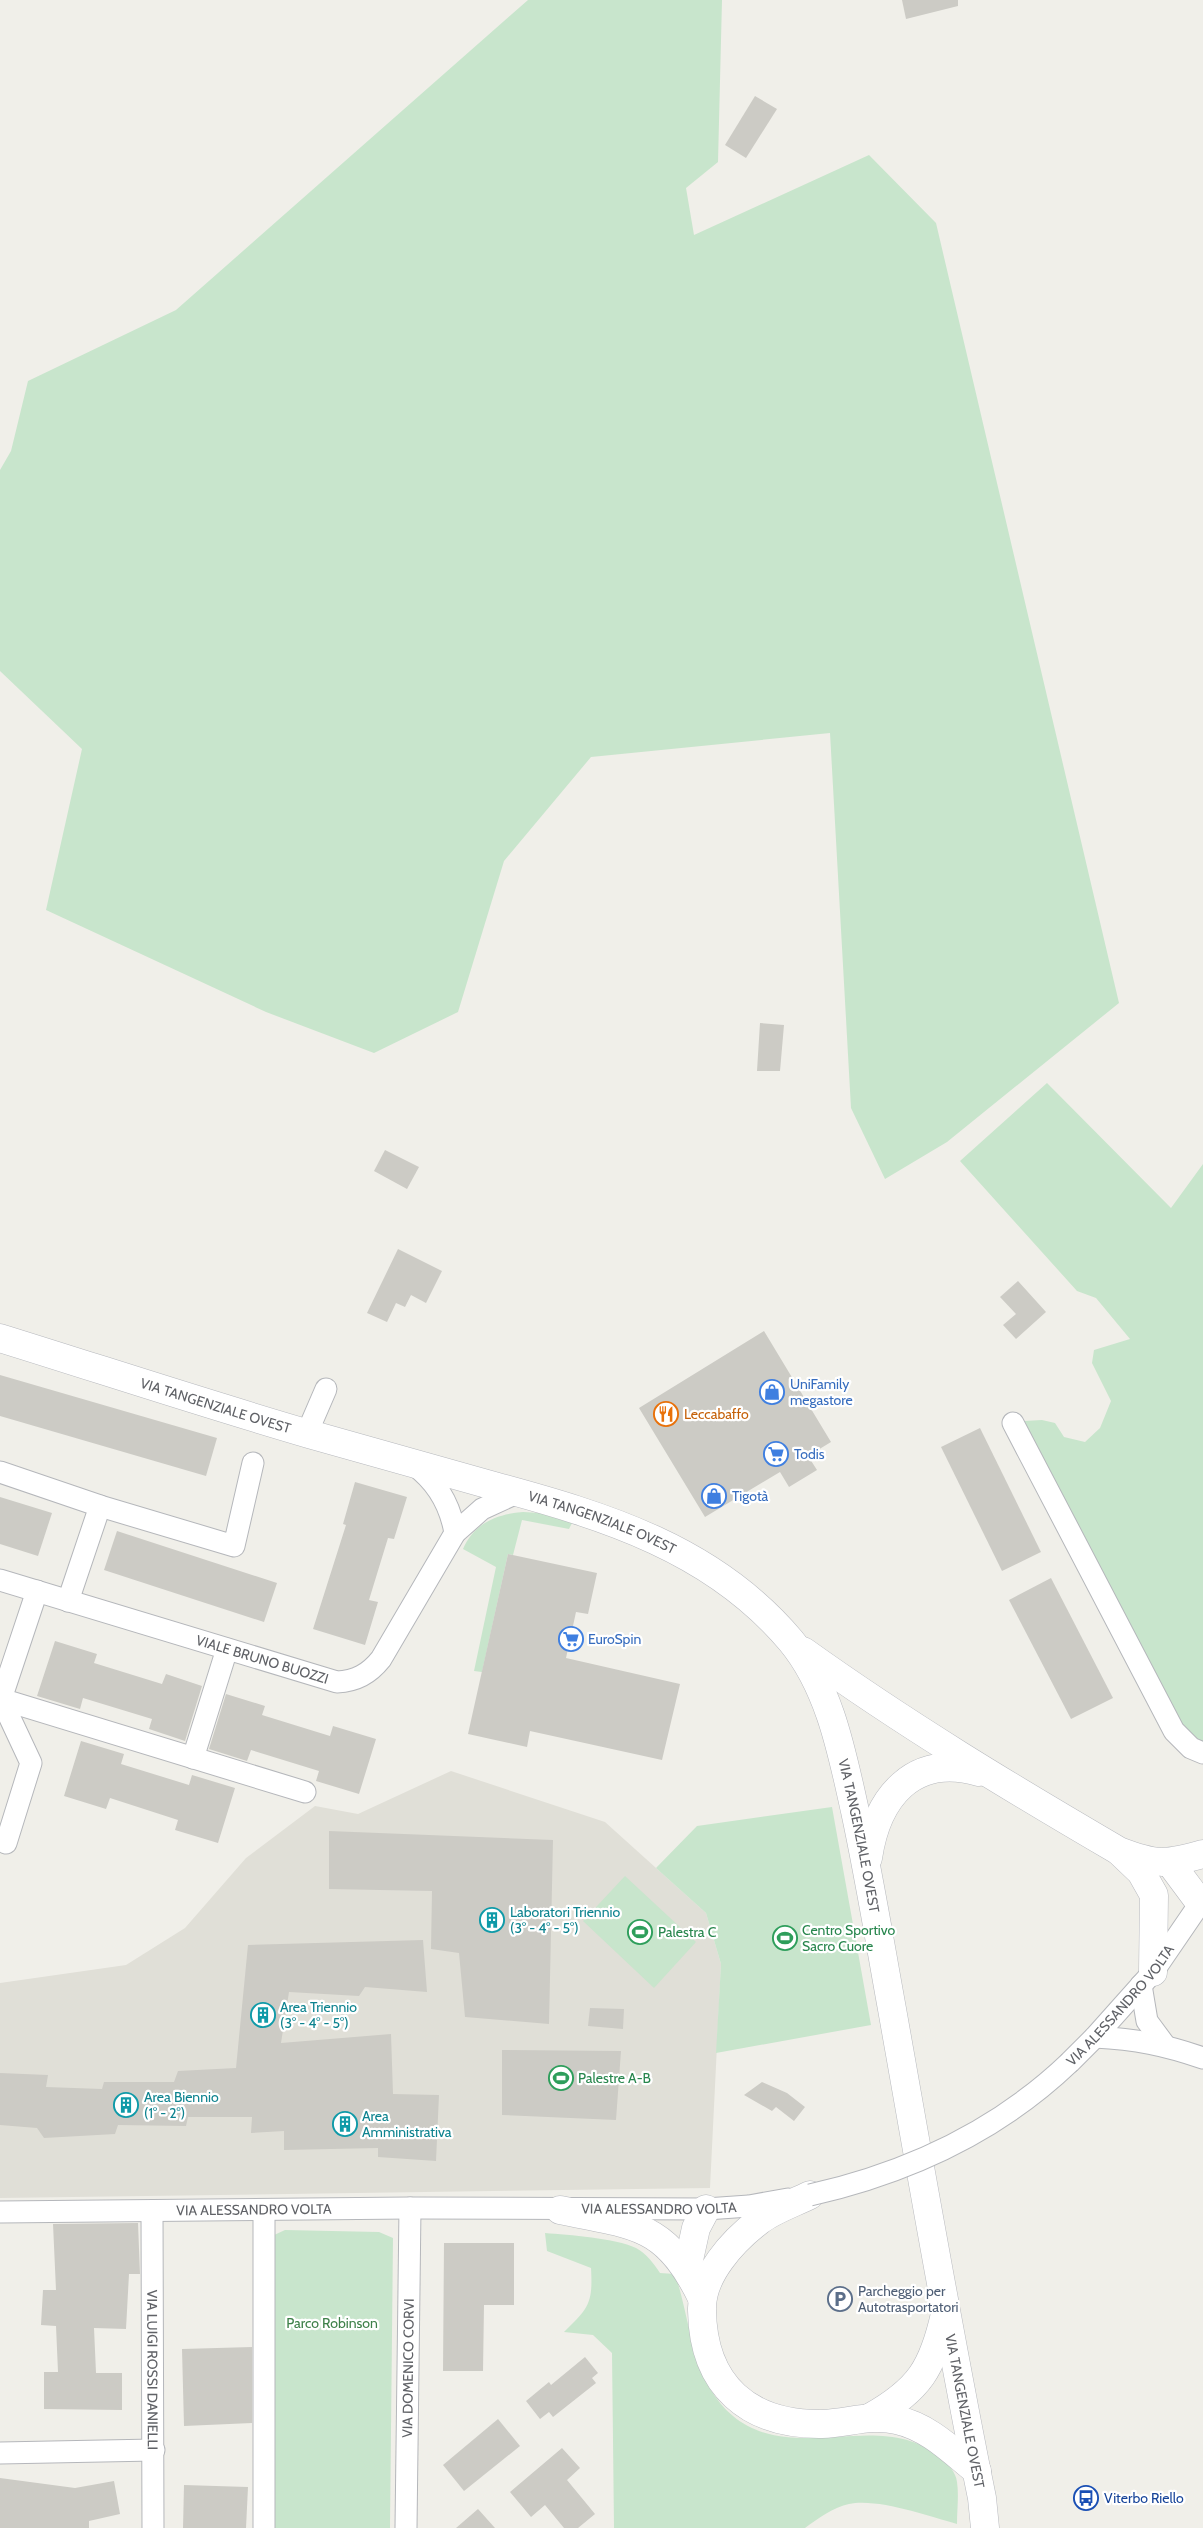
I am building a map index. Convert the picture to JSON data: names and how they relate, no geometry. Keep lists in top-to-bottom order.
{
  "streets": {
    "main road": ["VIA TANGENZIALE OVEST"],
    "street": [
      "VIALE BRUNO BUOZZI",
      "VIA ALESSANDRO VOLTA",
      "VIA DOMENICO CORVI",
      "VIA LUIGI ROSSI DANIELLI"
    ]
  },
  "crossings": [
    ["VIA TANGENZIALE OVEST", "VIALE BRUNO BUOZZI"],
    ["VIA ALESSANDRO VOLTA", "VIA DOMENICO CORVI"],
    ["VIA ALESSANDRO VOLTA", "VIA LUIGI ROSSI DANIELLI"]
  ],
  "parks": ["Parco Robinson"],
  "places": {
    "shop": ["UniFamily megastore", "Tigotà"],
    "restaurant": ["Leccabaffo"],
    "supermarket": ["Todis", "EuroSpin"],
    "building": [
      "Laboratori Triennio (3° - 4° - 5°)",
      "Area Triennio (3° - 4° - 5°)",
      "Area Biennio (1° - 2°)",
      "Area Amministrativa"
    ],
    "sports": ["Palestra C", "Centro Sportivo Sacro Cuore", "Palestre A-B"],
    "parking": ["Parcheggio per Autotrasportatori"],
    "bus stop": ["Viterbo Riello"]
  }
}
